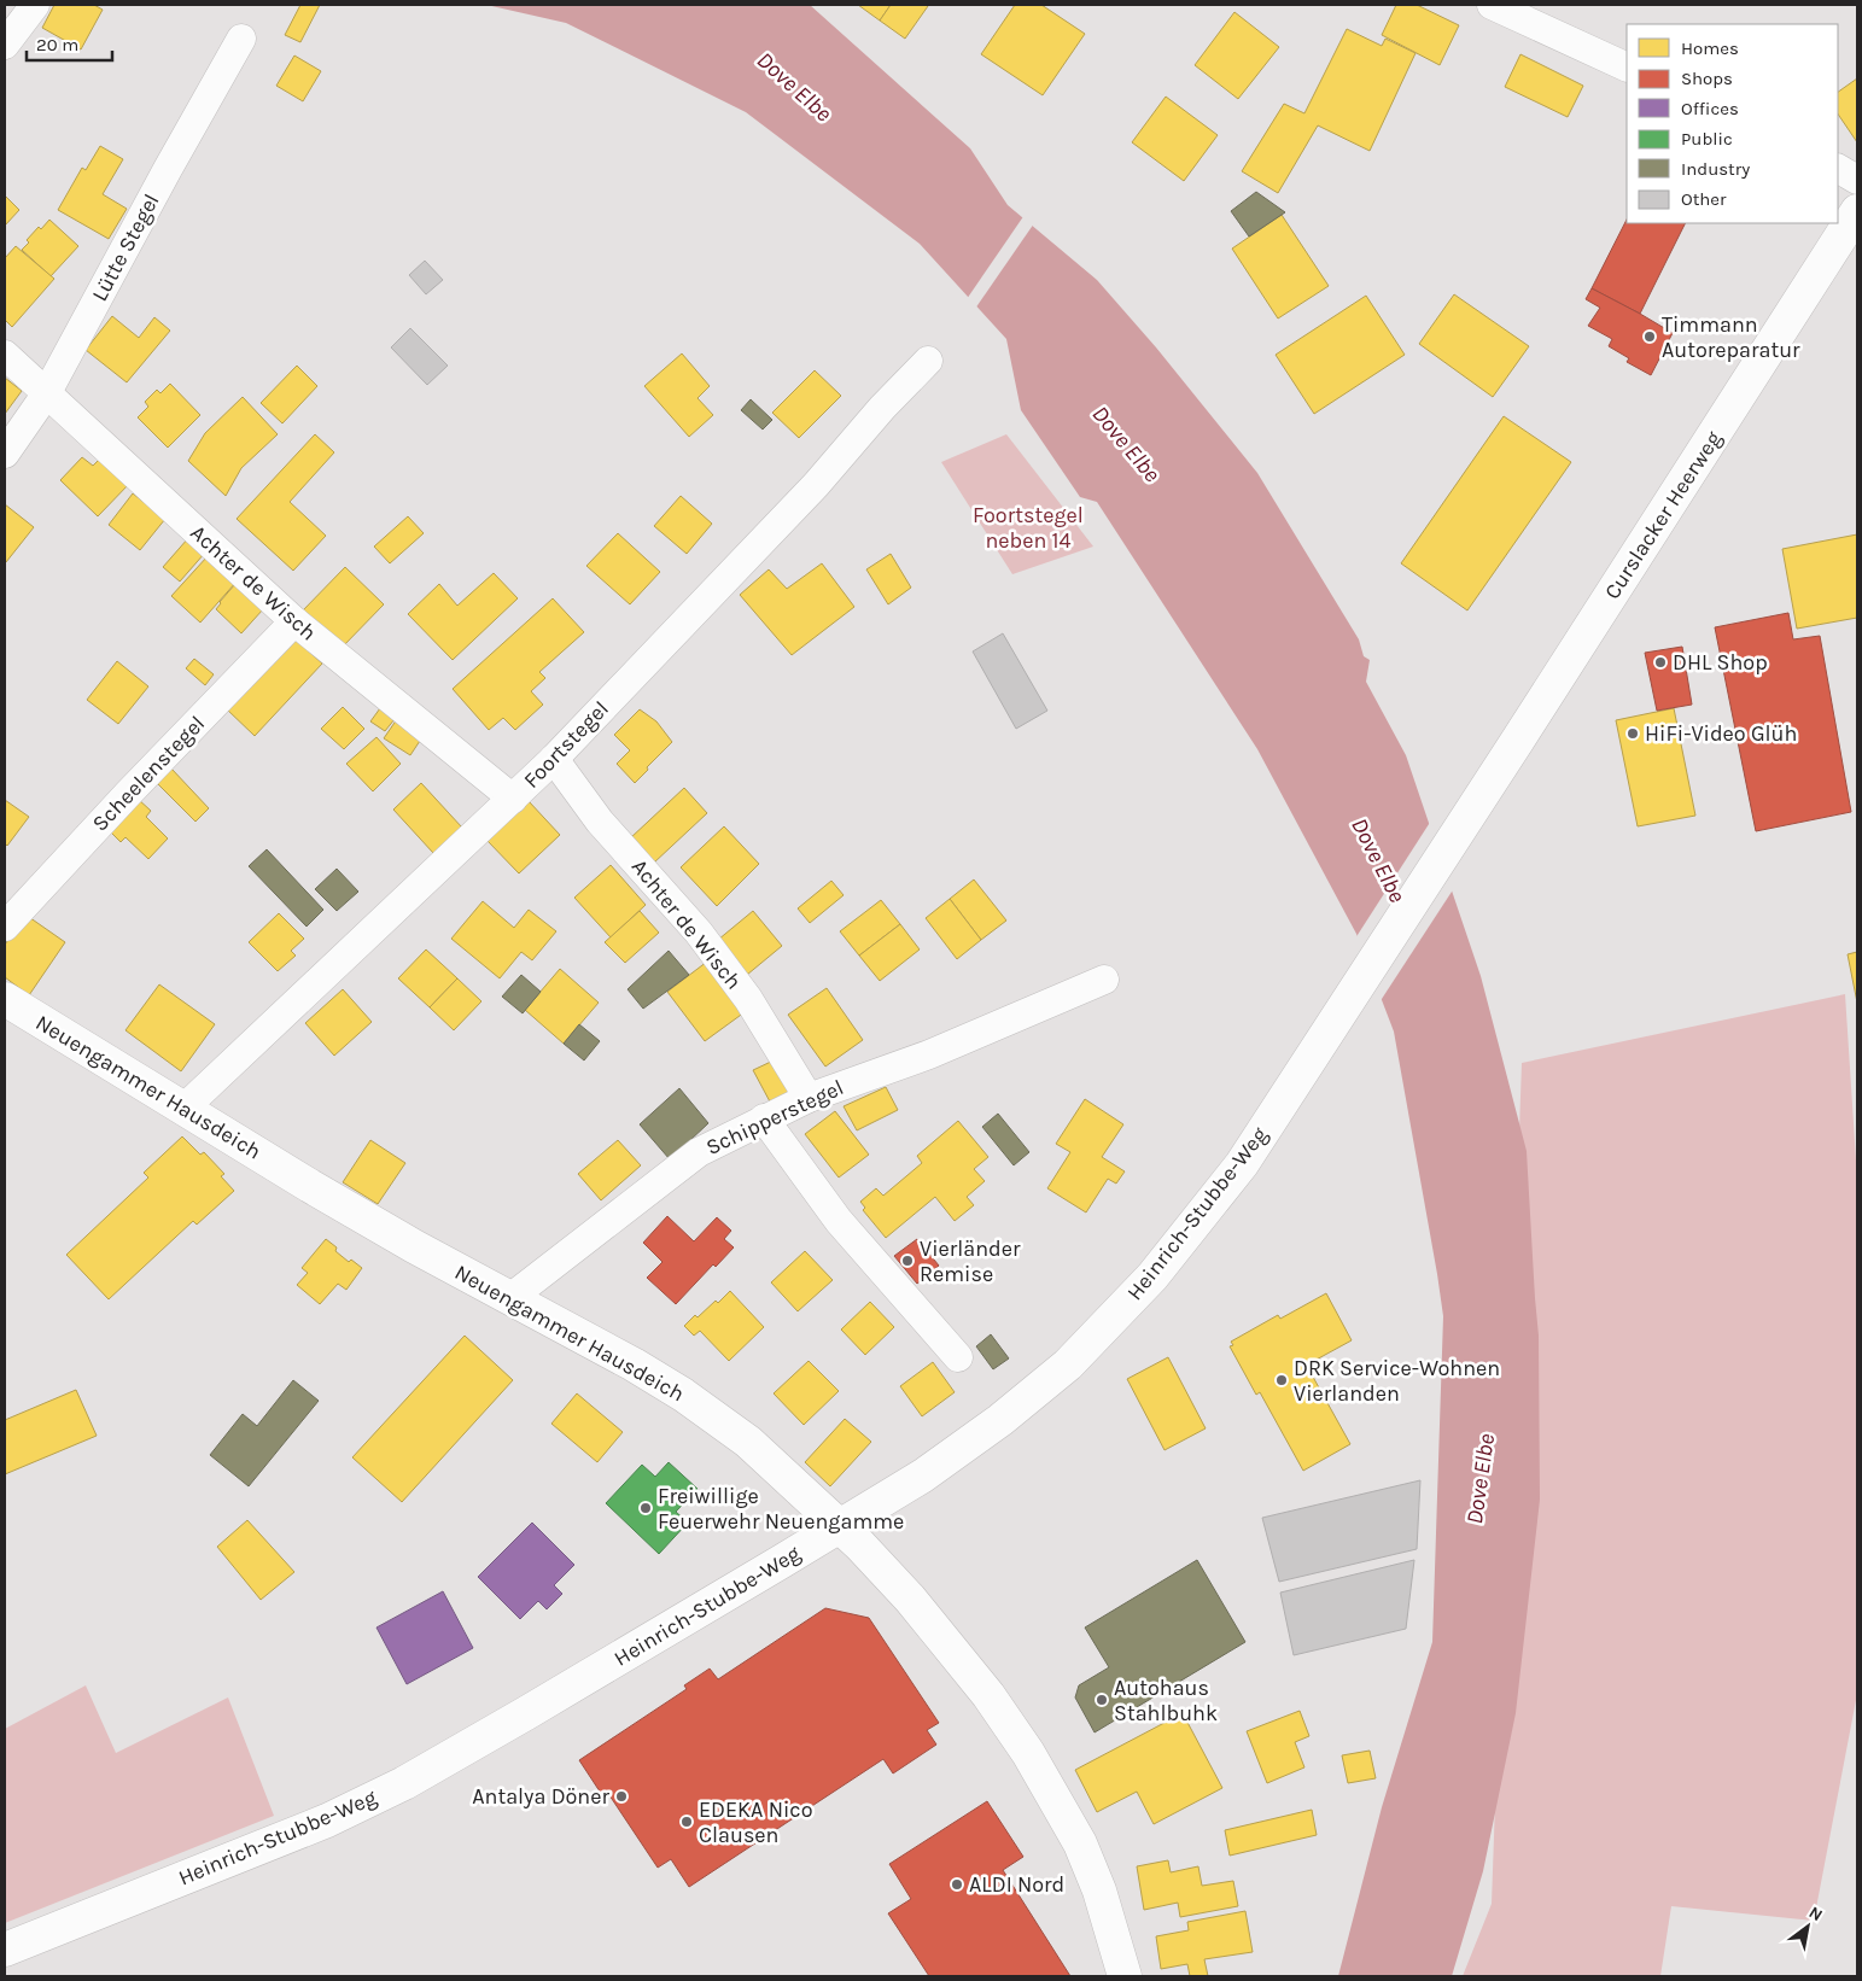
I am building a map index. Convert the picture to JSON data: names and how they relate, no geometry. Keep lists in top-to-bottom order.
{
  "streets": {
    "main road": ["Curslacker Heerweg", "Neuengammer Hausdeich", "Heinrich-Stubbe-Weg"],
    "street": [
      "Lütte Stegel",
      "Achter de Wisch",
      "Foortstegel",
      "Scheelenstegel",
      "Schipperstegel"
    ]
  },
  "crossings": [
    ["Lütte Stegel", "Achter de Wisch"],
    ["Curslacker Heerweg", "Heinrich-Stubbe-Weg"],
    ["Achter de Wisch", "Foortstegel"],
    ["Achter de Wisch", "Scheelenstegel"],
    ["Achter de Wisch", "Schipperstegel"],
    ["Foortstegel", "Neuengammer Hausdeich"],
    ["Neuengammer Hausdeich", "Schipperstegel"],
    ["Neuengammer Hausdeich", "Heinrich-Stubbe-Weg"]
  ],
  "water": ["Dove Elbe"],
  "parks": ["Foortstegel neben 14"],
  "places": [
    "Timmann Autoreparatur",
    "DHL Shop",
    "HiFi-Video Glüh",
    "Vierländer Remise",
    "DRK Service-Wohnen Vierlanden",
    "Freiwillige Feuerwehr Neuengamme",
    "Autohaus Stahlbuhk",
    "Antalya Döner",
    "EDEKA Nico Clausen",
    "ALDI Nord"
  ],
  "legend": [
    "Homes",
    "Shops",
    "Offices",
    "Public",
    "Industry",
    "Other"
  ],
  "scale_bar": "20 m",
  "north": "top right"
}
